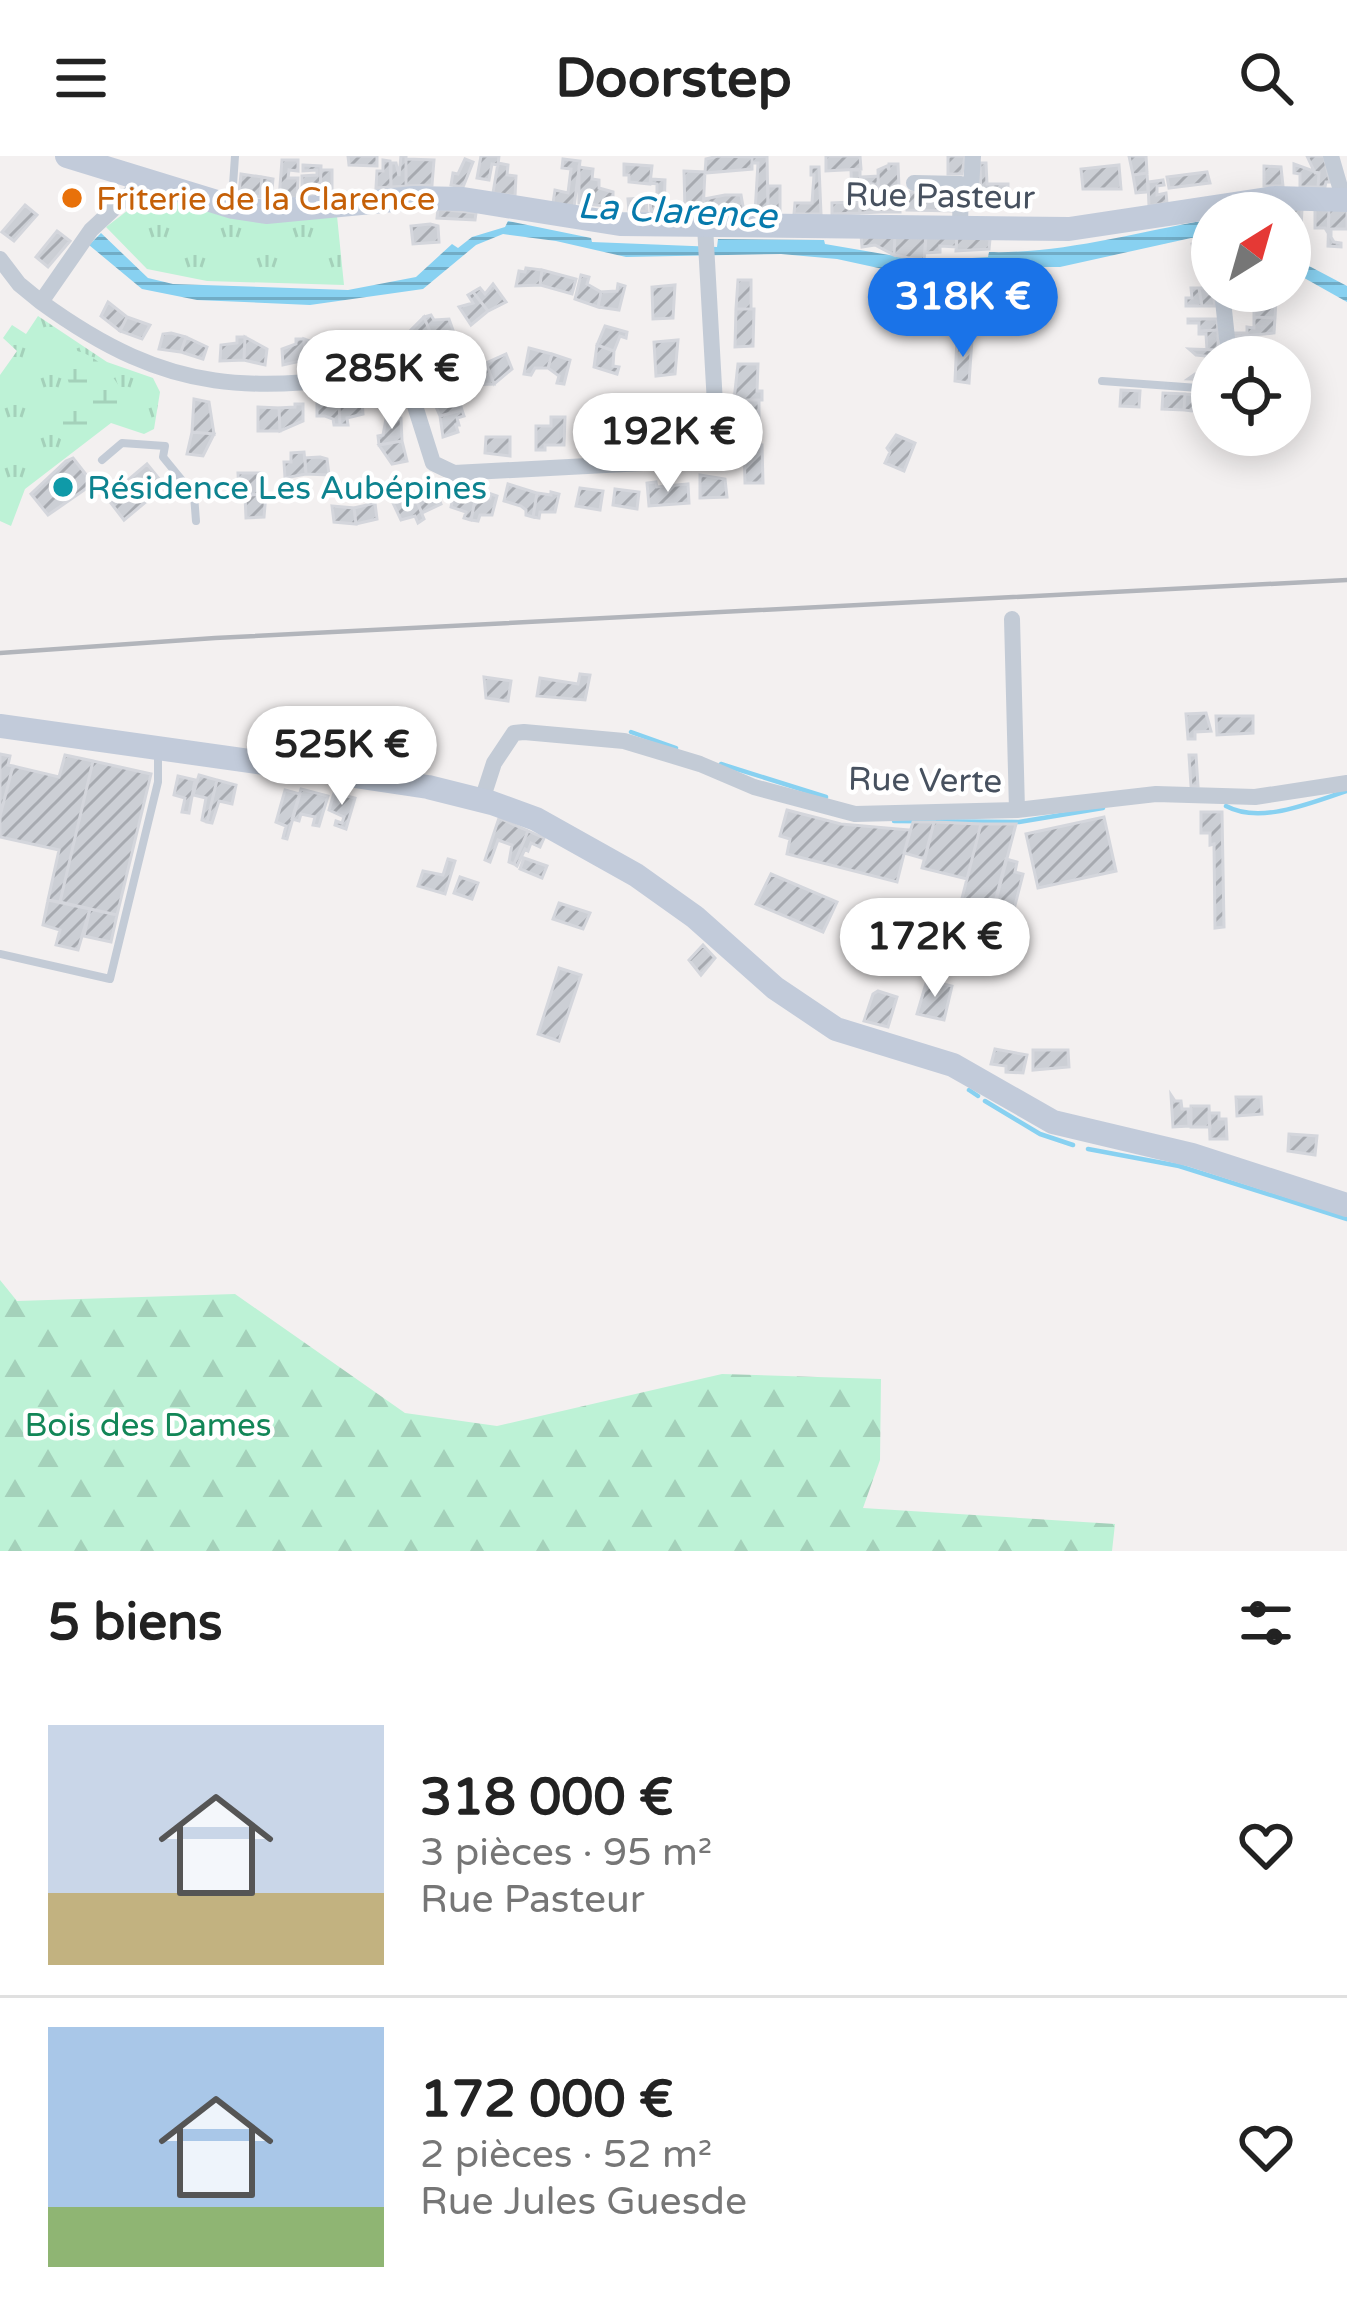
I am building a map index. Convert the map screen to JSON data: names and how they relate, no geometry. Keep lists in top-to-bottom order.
{
  "streets": {
    "street": ["Rue Pasteur", "Rue Verte"]
  },
  "water": ["La Clarence"],
  "parks": ["Bois des Dames"],
  "places": ["Friterie de la Clarence", "Résidence Les Aubépines"],
  "north": "top right",
  "page": {
    "header": "Doorstep",
    "price": [
      "318K €",
      "285K €",
      "192K €",
      "525K €",
      "172K €"
    ],
    "heading": "5 biens",
    "list": [
      {
        "name": "318 000 €",
        "note": "3 pièces · 95 m² · Rue Pasteur"
      },
      {
        "name": "172 000 €",
        "note": "2 pièces · 52 m² · Rue Jules Guesde"
      }
    ]
  }
}
